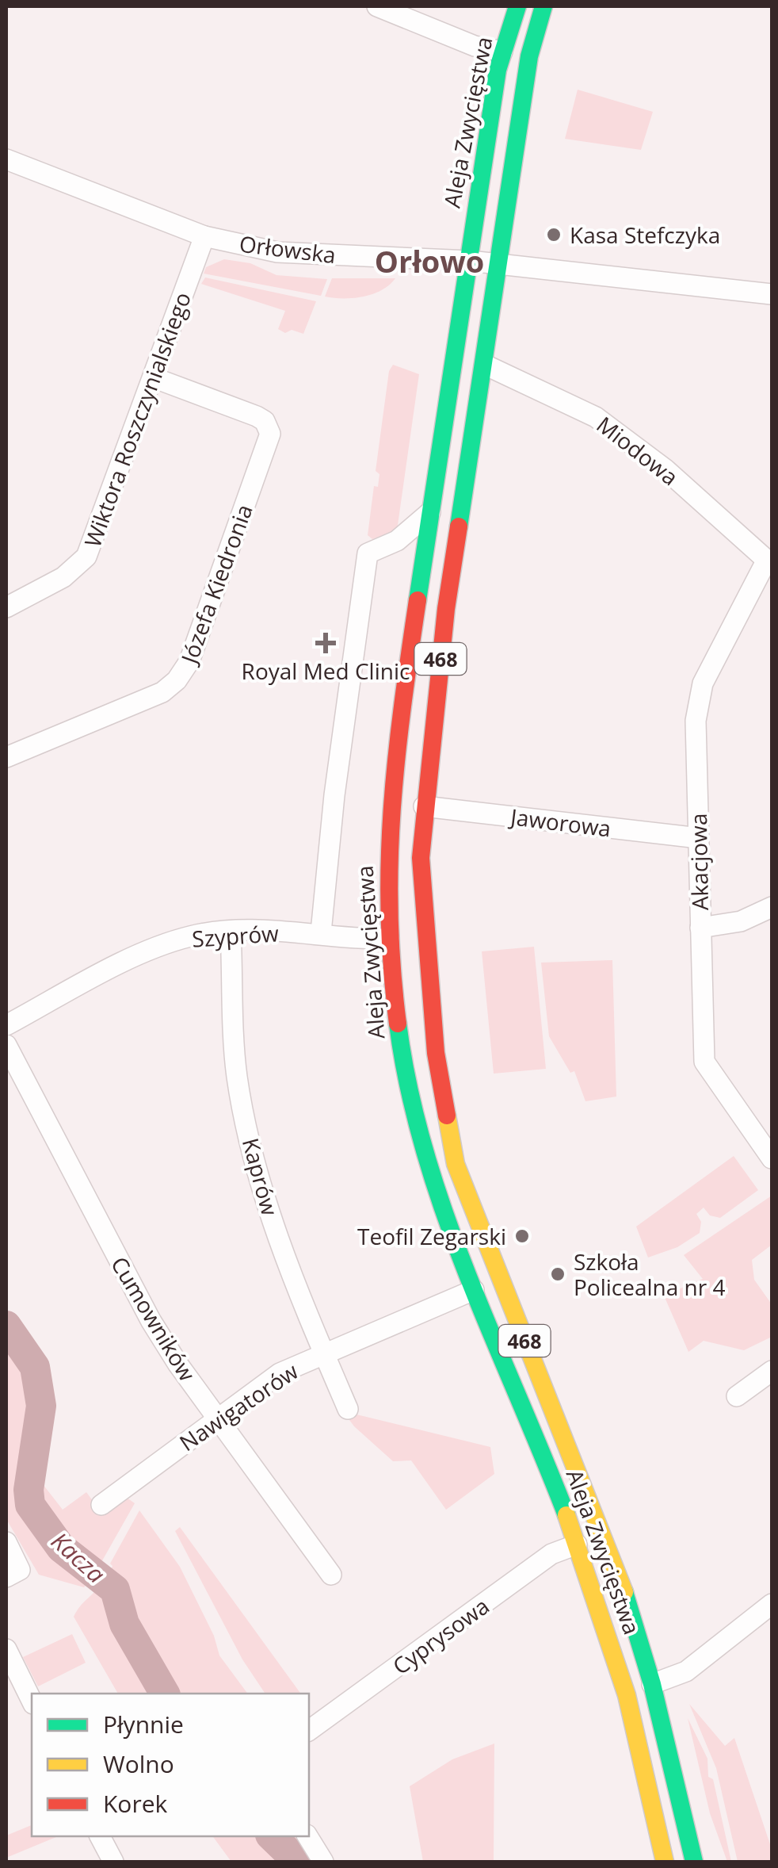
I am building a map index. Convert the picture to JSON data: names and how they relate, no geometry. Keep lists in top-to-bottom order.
{
  "streets": {
    "main road": ["Aleja Zwycięstwa", "468"],
    "street": [
      "Orłowska",
      "Wiktora Roszczynialskiego",
      "Miodowa",
      "Józefa Kiedronia",
      "Jaworowa",
      "Akacjowa",
      "Szyprów",
      "Kaprów",
      "Cumowników",
      "Nawigatorów",
      "Cyprysowa"
    ]
  },
  "crossings": [
    ["Aleja Zwycięstwa", "Orłowska"],
    ["Aleja Zwycięstwa", "Miodowa"],
    ["Aleja Zwycięstwa", "Jaworowa"],
    ["Aleja Zwycięstwa", "Szyprów"],
    ["Aleja Zwycięstwa", "Nawigatorów"],
    ["Aleja Zwycięstwa", "Cyprysowa"],
    ["Orłowska", "Wiktora Roszczynialskiego"],
    ["Wiktora Roszczynialskiego", "Józefa Kiedronia"],
    ["Miodowa", "Akacjowa"],
    ["Jaworowa", "Akacjowa"],
    ["Szyprów", "Kaprów"],
    ["Kaprów", "Nawigatorów"],
    ["Cumowników", "Nawigatorów"]
  ],
  "districts": ["Orłowo"],
  "water": ["Kacza"],
  "places": {
    "other": ["Kasa Stefczyka", "Teofil Zegarski", "Szkoła Policealna nr 4"],
    "health": ["Royal Med Clinic"]
  },
  "legend": ["Płynnie", "Wolno", "Korek"]
}
